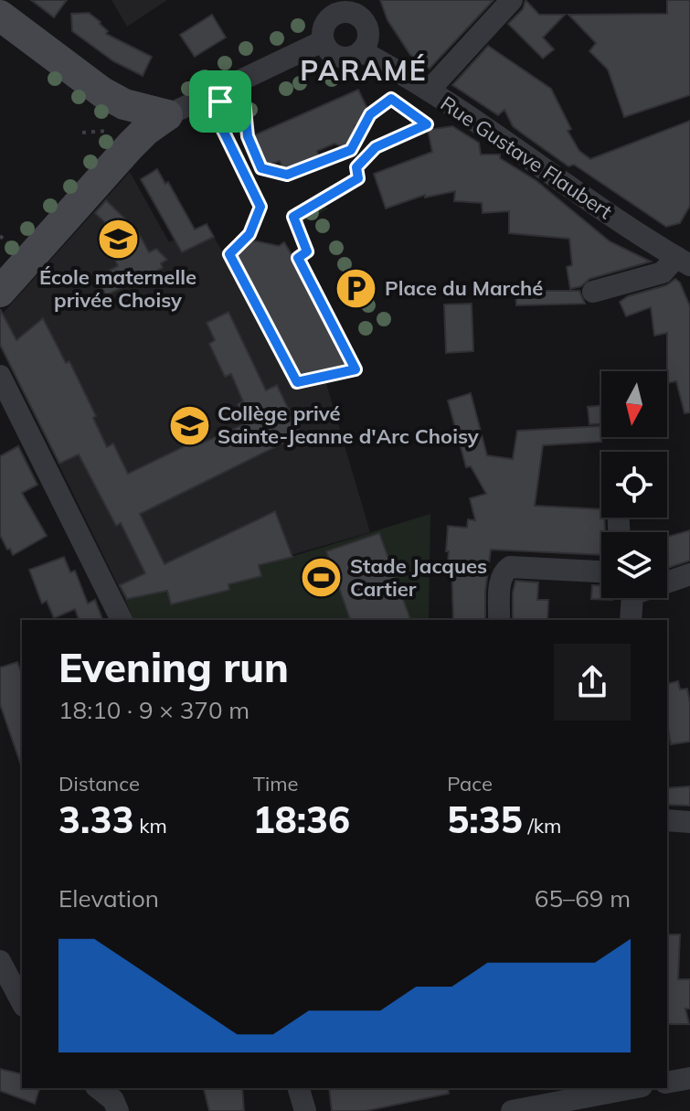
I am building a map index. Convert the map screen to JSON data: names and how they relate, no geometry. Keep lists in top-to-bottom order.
{
  "streets": {
    "street": ["Rue Gustave Flaubert"]
  },
  "districts": ["PARAMÉ"],
  "places": {
    "school or university": ["École maternelle privée Choisy", "Collège privé Sainte-Jeanne d'Arc Choisy"],
    "parking": ["Place du Marché"],
    "sports": ["Stade Jacques Cartier"]
  },
  "north": "bottom",
  "page": {
    "heading": ["Evening run", "18:10 · 9 × 370 m"],
    "stats": [
      ["Distance", "3.33 km"],
      ["Time", "18:36"],
      ["Pace", "5:35 /km"]
    ],
    "chart": ["Elevation", "65–69 m"]
  }
}
